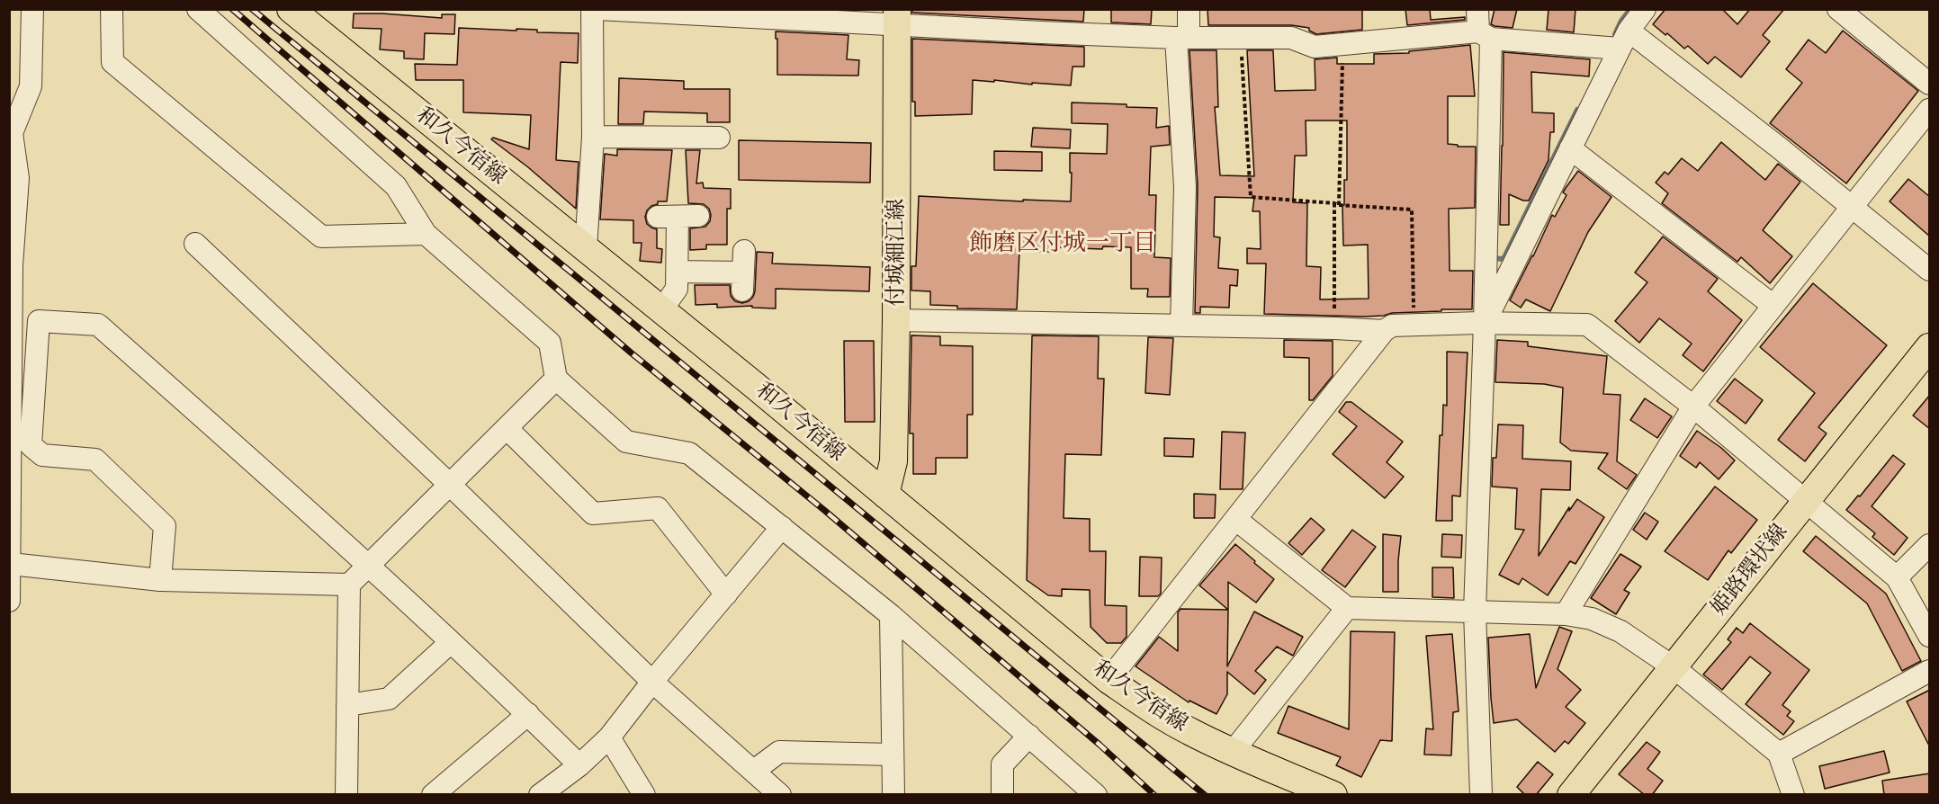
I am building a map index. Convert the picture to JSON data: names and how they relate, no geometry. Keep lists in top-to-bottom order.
{
  "streets": {
    "main road": ["和久今宿線", "付城細江線", "姫路環状線"]
  },
  "crossings": [
    ["和久今宿線", "付城細江線"]
  ],
  "districts": ["飾磨区付城一丁目"]
}
